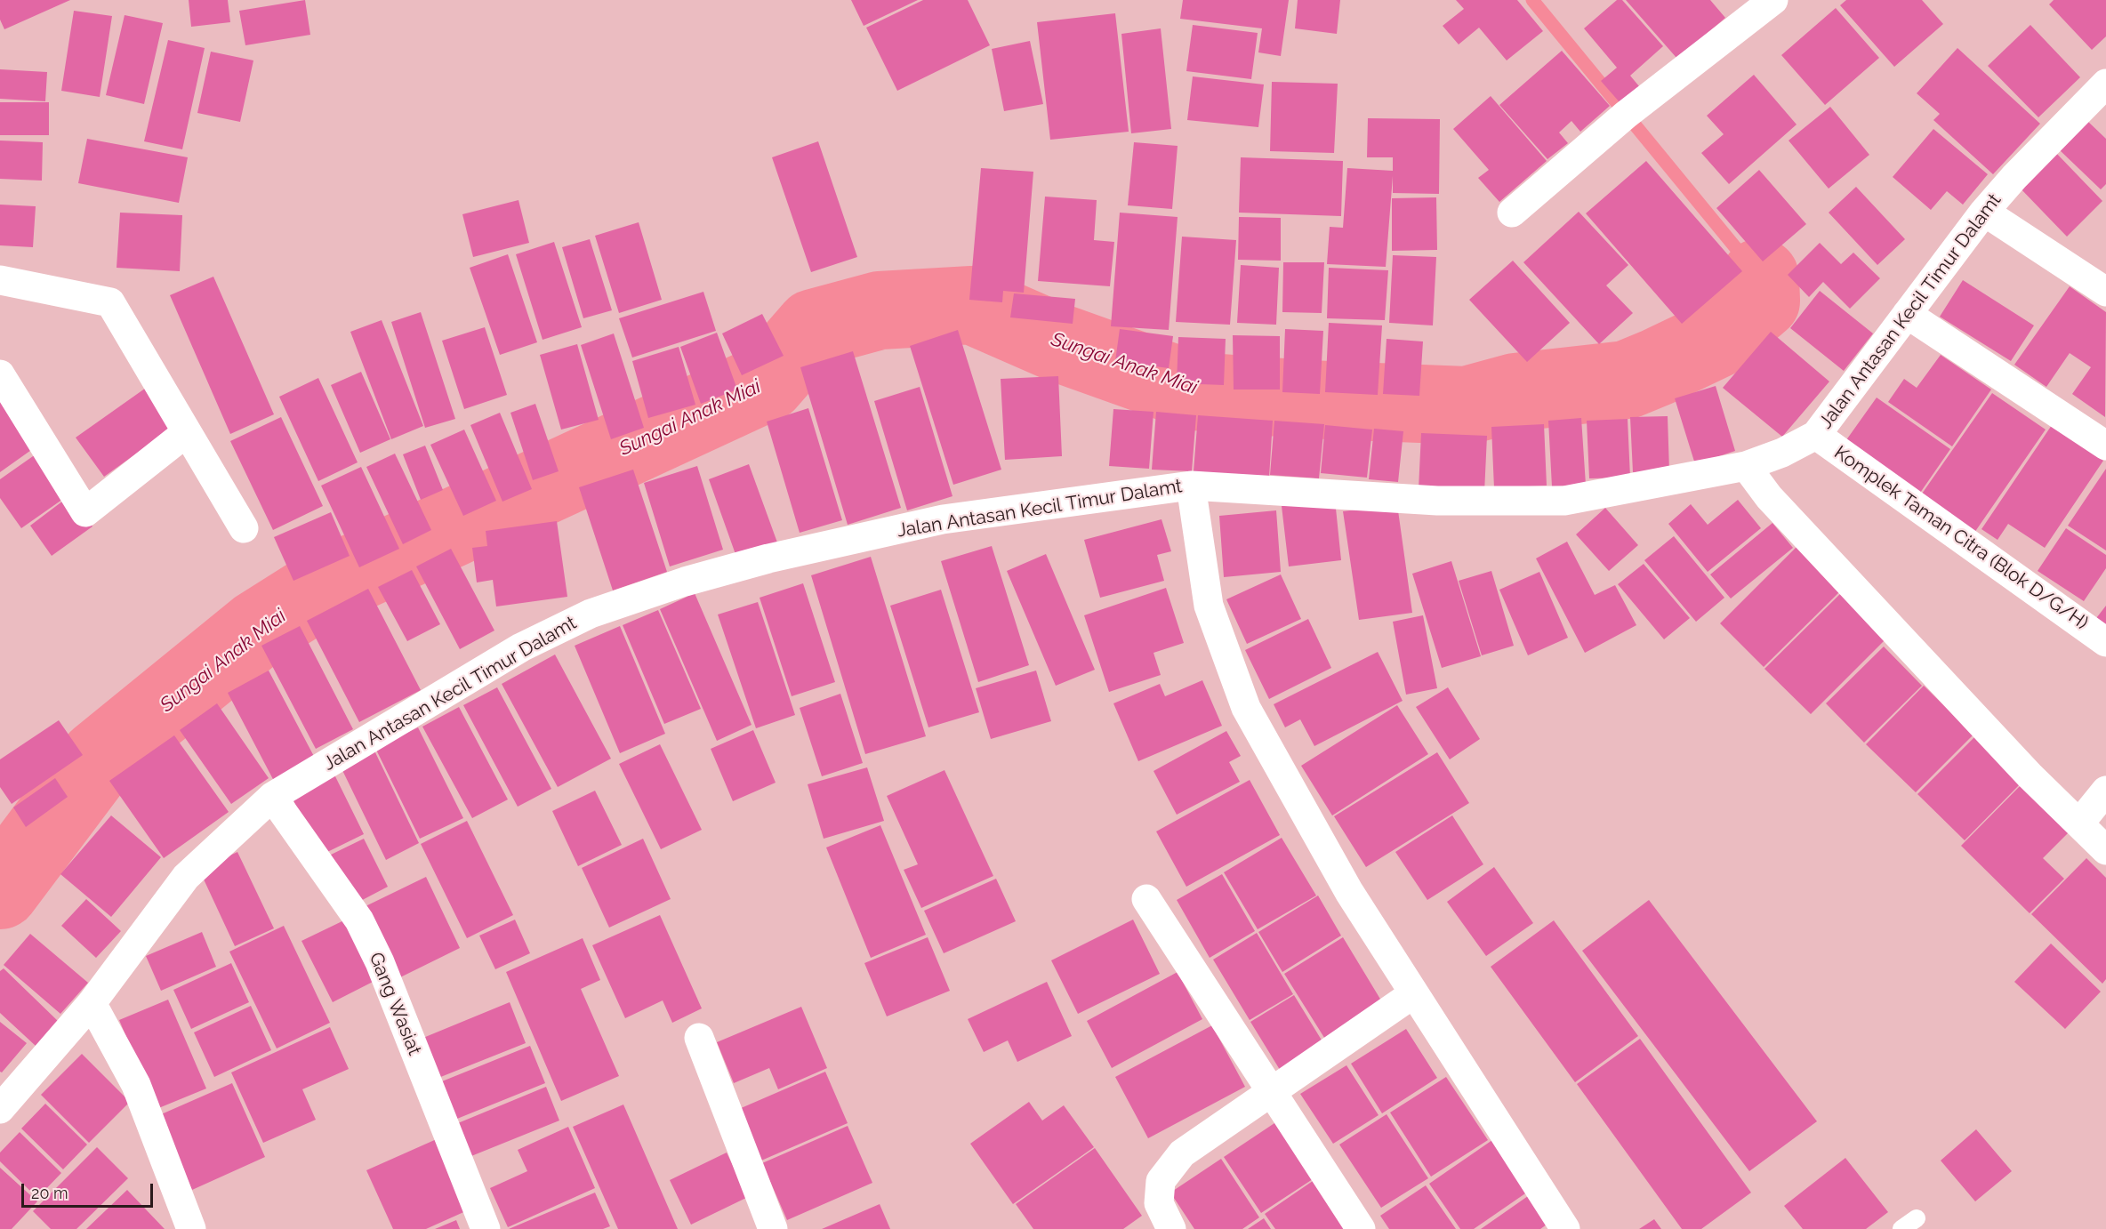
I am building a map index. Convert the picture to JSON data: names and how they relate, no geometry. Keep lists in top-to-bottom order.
{
  "streets": {
    "street": ["Jalan Antasan Kecil Timur Dalamt", "Komplek Taman Citra (Blok D/G/H)", "Gang Wasiat"]
  },
  "crossings": [
    ["Jalan Antasan Kecil Timur Dalamt", "Komplek Taman Citra (Blok D/G/H)"],
    ["Jalan Antasan Kecil Timur Dalamt", "Gang Wasiat"]
  ],
  "water": ["Sungai Anak Miai"],
  "scale_bar": "20 m"
}
